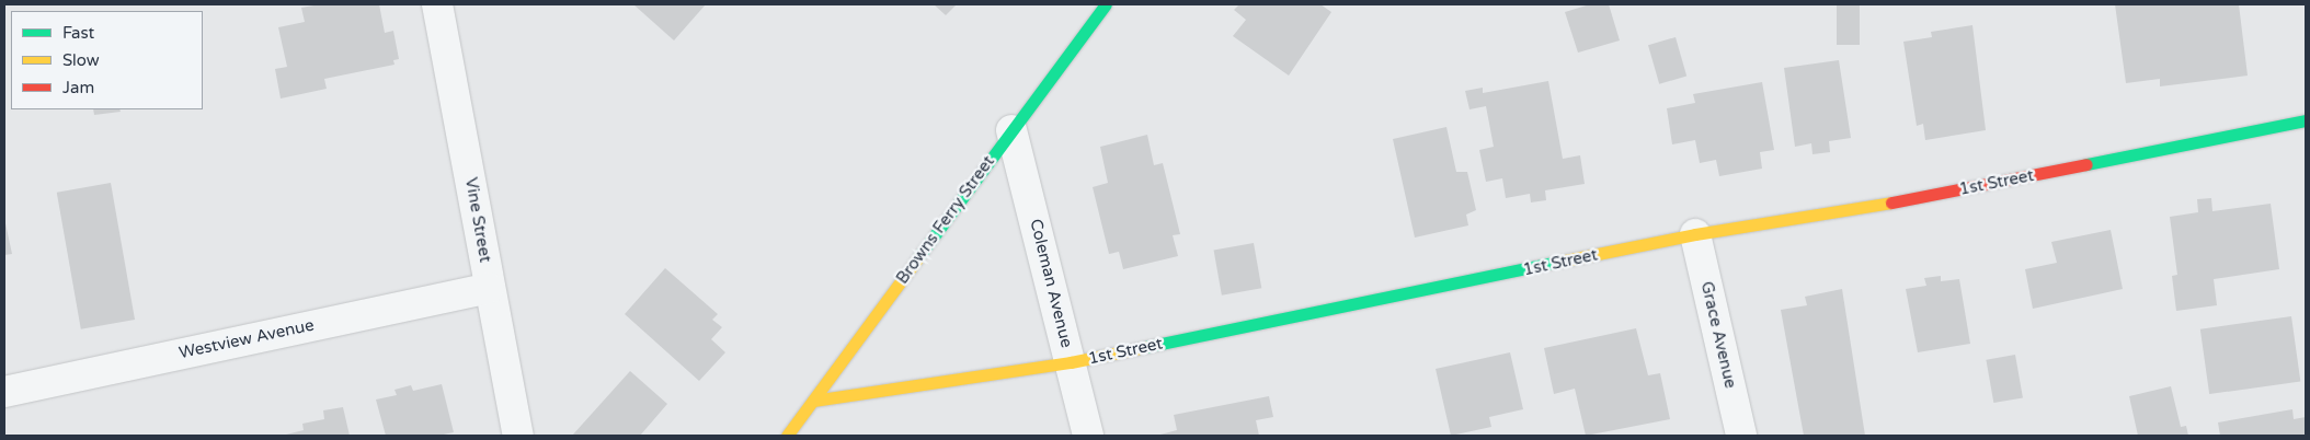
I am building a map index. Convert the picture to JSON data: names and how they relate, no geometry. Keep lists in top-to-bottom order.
{
  "streets": {
    "street": [
      "1st Street",
      "Vine Street",
      "Browns Ferry Street",
      "Coleman Avenue",
      "Grace Avenue",
      "Westview Avenue"
    ]
  },
  "crossings": [
    ["1st Street", "Browns Ferry Street"],
    ["1st Street", "Coleman Avenue"],
    ["1st Street", "Grace Avenue"],
    ["Vine Street", "Westview Avenue"],
    ["Browns Ferry Street", "Coleman Avenue"]
  ],
  "legend": ["Fast", "Slow", "Jam"]
}
